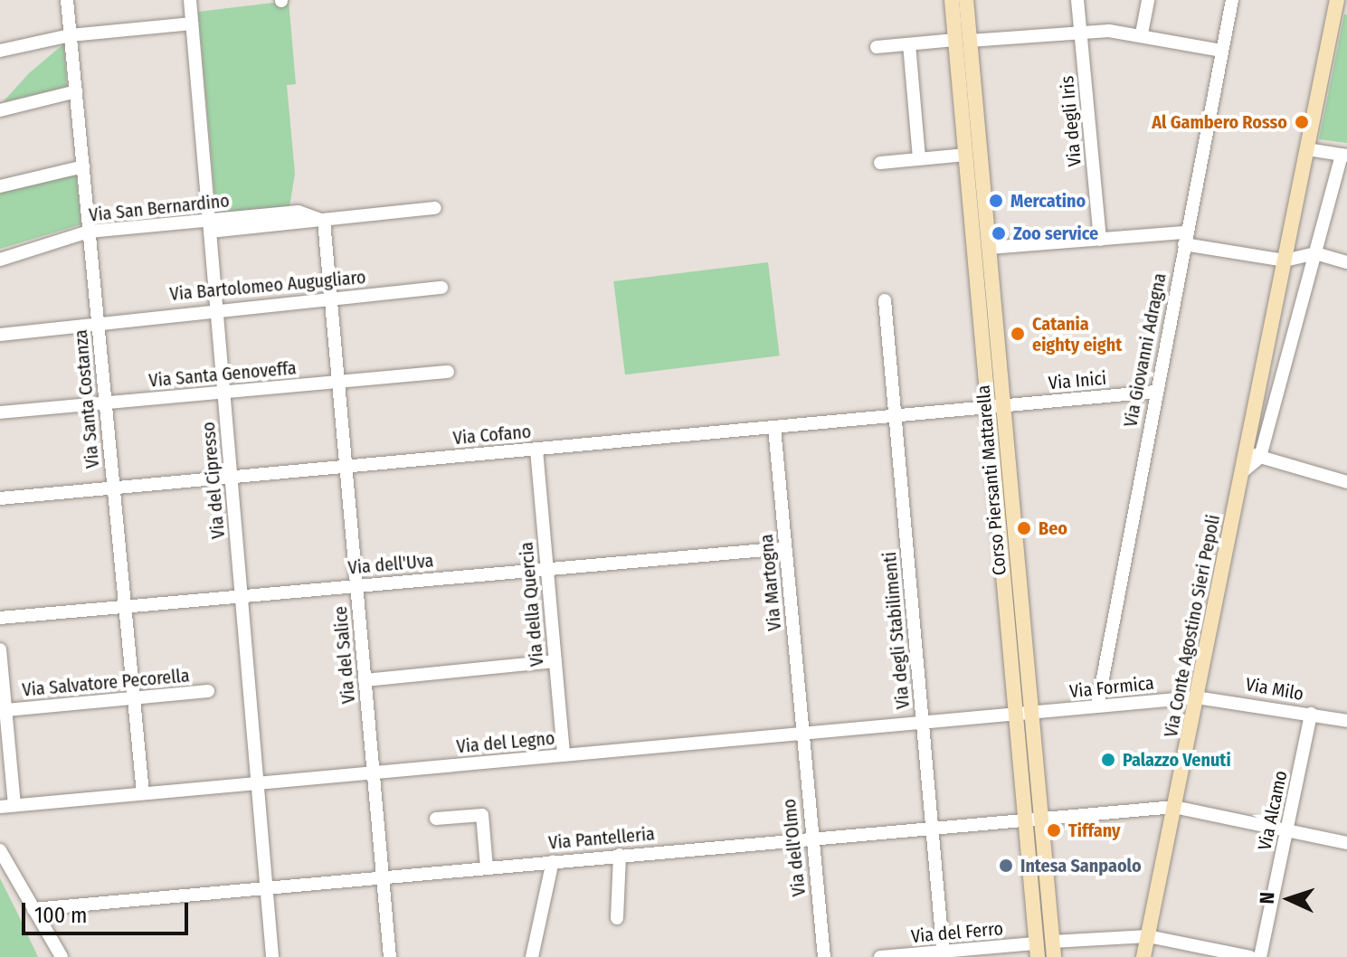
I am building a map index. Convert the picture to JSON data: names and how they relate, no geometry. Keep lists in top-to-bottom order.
{
  "streets": {
    "main road": ["Corso Piersanti Mattarella", "Via Conte Agostino Sieri Pepoli"],
    "street": [
      "Via degli Iris",
      "Via San Bernardino",
      "Via Bartolomeo Augugliaro",
      "Via Giovanni Adragna",
      "Via Santa Genoveffa",
      "Via Inici",
      "Via Santa Costanza",
      "Via Cofano",
      "Via del Cipresso",
      "Via dell'Uva",
      "Via Martogna",
      "Via della Quercia",
      "Via degli Stabilimenti",
      "Via del Salice",
      "Via Salvatore Pecorella",
      "Via Formica",
      "Via Milo",
      "Via del Legno",
      "Via Alcamo",
      "Via Pantelleria",
      "Via dell'Olmo",
      "Via del Ferro"
    ]
  },
  "crossings": [
    ["Via San Bernardino", "Via Santa Costanza"],
    ["Via San Bernardino", "Via del Cipresso"],
    ["Via San Bernardino", "Via del Salice"],
    ["Via Bartolomeo Augugliaro", "Via Santa Costanza"],
    ["Via Bartolomeo Augugliaro", "Via del Cipresso"],
    ["Via Bartolomeo Augugliaro", "Via del Salice"],
    ["Via Giovanni Adragna", "Via Inici"],
    ["Via Giovanni Adragna", "Via Formica"],
    ["Via Santa Genoveffa", "Via Santa Costanza"],
    ["Via Santa Genoveffa", "Via del Cipresso"],
    ["Via Santa Genoveffa", "Via del Salice"],
    ["Via Inici", "Via Cofano"],
    ["Via Inici", "Corso Piersanti Mattarella"],
    ["Via Santa Costanza", "Via Cofano"],
    ["Via Santa Costanza", "Via dell'Uva"],
    ["Via Santa Costanza", "Via Salvatore Pecorella"],
    ["Via Santa Costanza", "Via del Legno"],
    ["Via Cofano", "Via del Cipresso"],
    ["Via Cofano", "Corso Piersanti Mattarella"],
    ["Via Cofano", "Via Martogna"],
    ["Via Cofano", "Via della Quercia"],
    ["Via Cofano", "Via degli Stabilimenti"],
    ["Via Cofano", "Via del Salice"],
    ["Via del Cipresso", "Via dell'Uva"],
    ["Via del Cipresso", "Via del Legno"],
    ["Via del Cipresso", "Via Pantelleria"],
    ["Corso Piersanti Mattarella", "Via Formica"],
    ["Corso Piersanti Mattarella", "Via del Legno"],
    ["Corso Piersanti Mattarella", "Via Pantelleria"],
    ["Corso Piersanti Mattarella", "Via del Ferro"],
    ["Via dell'Uva", "Via Martogna"],
    ["Via dell'Uva", "Via della Quercia"],
    ["Via dell'Uva", "Via del Salice"],
    ["Via Martogna", "Via del Legno"],
    ["Via Martogna", "Via dell'Olmo"],
    ["Via della Quercia", "Via del Legno"],
    ["Via Conte Agostino Sieri Pepoli", "Via Formica"],
    ["Via Conte Agostino Sieri Pepoli", "Via Milo"],
    ["Via Conte Agostino Sieri Pepoli", "Via Pantelleria"],
    ["Via Conte Agostino Sieri Pepoli", "Via del Ferro"],
    ["Via degli Stabilimenti", "Via del Legno"],
    ["Via degli Stabilimenti", "Via Pantelleria"],
    ["Via degli Stabilimenti", "Via del Ferro"],
    ["Via del Salice", "Via del Legno"],
    ["Via del Salice", "Via Pantelleria"],
    ["Via Formica", "Via Milo"],
    ["Via Formica", "Via del Legno"],
    ["Via Milo", "Via Alcamo"],
    ["Via del Legno", "Via dell'Olmo"],
    ["Via Alcamo", "Via Pantelleria"],
    ["Via Pantelleria", "Via dell'Olmo"]
  ],
  "places": [
    "Al Gambero Rosso",
    "Mercatino",
    "Zoo service",
    "Catania eighty eight",
    "Beo",
    "Palazzo Venuti",
    "Tiffany",
    "Intesa Sanpaolo"
  ],
  "scale_bar": "100 m",
  "north": "left"
}
